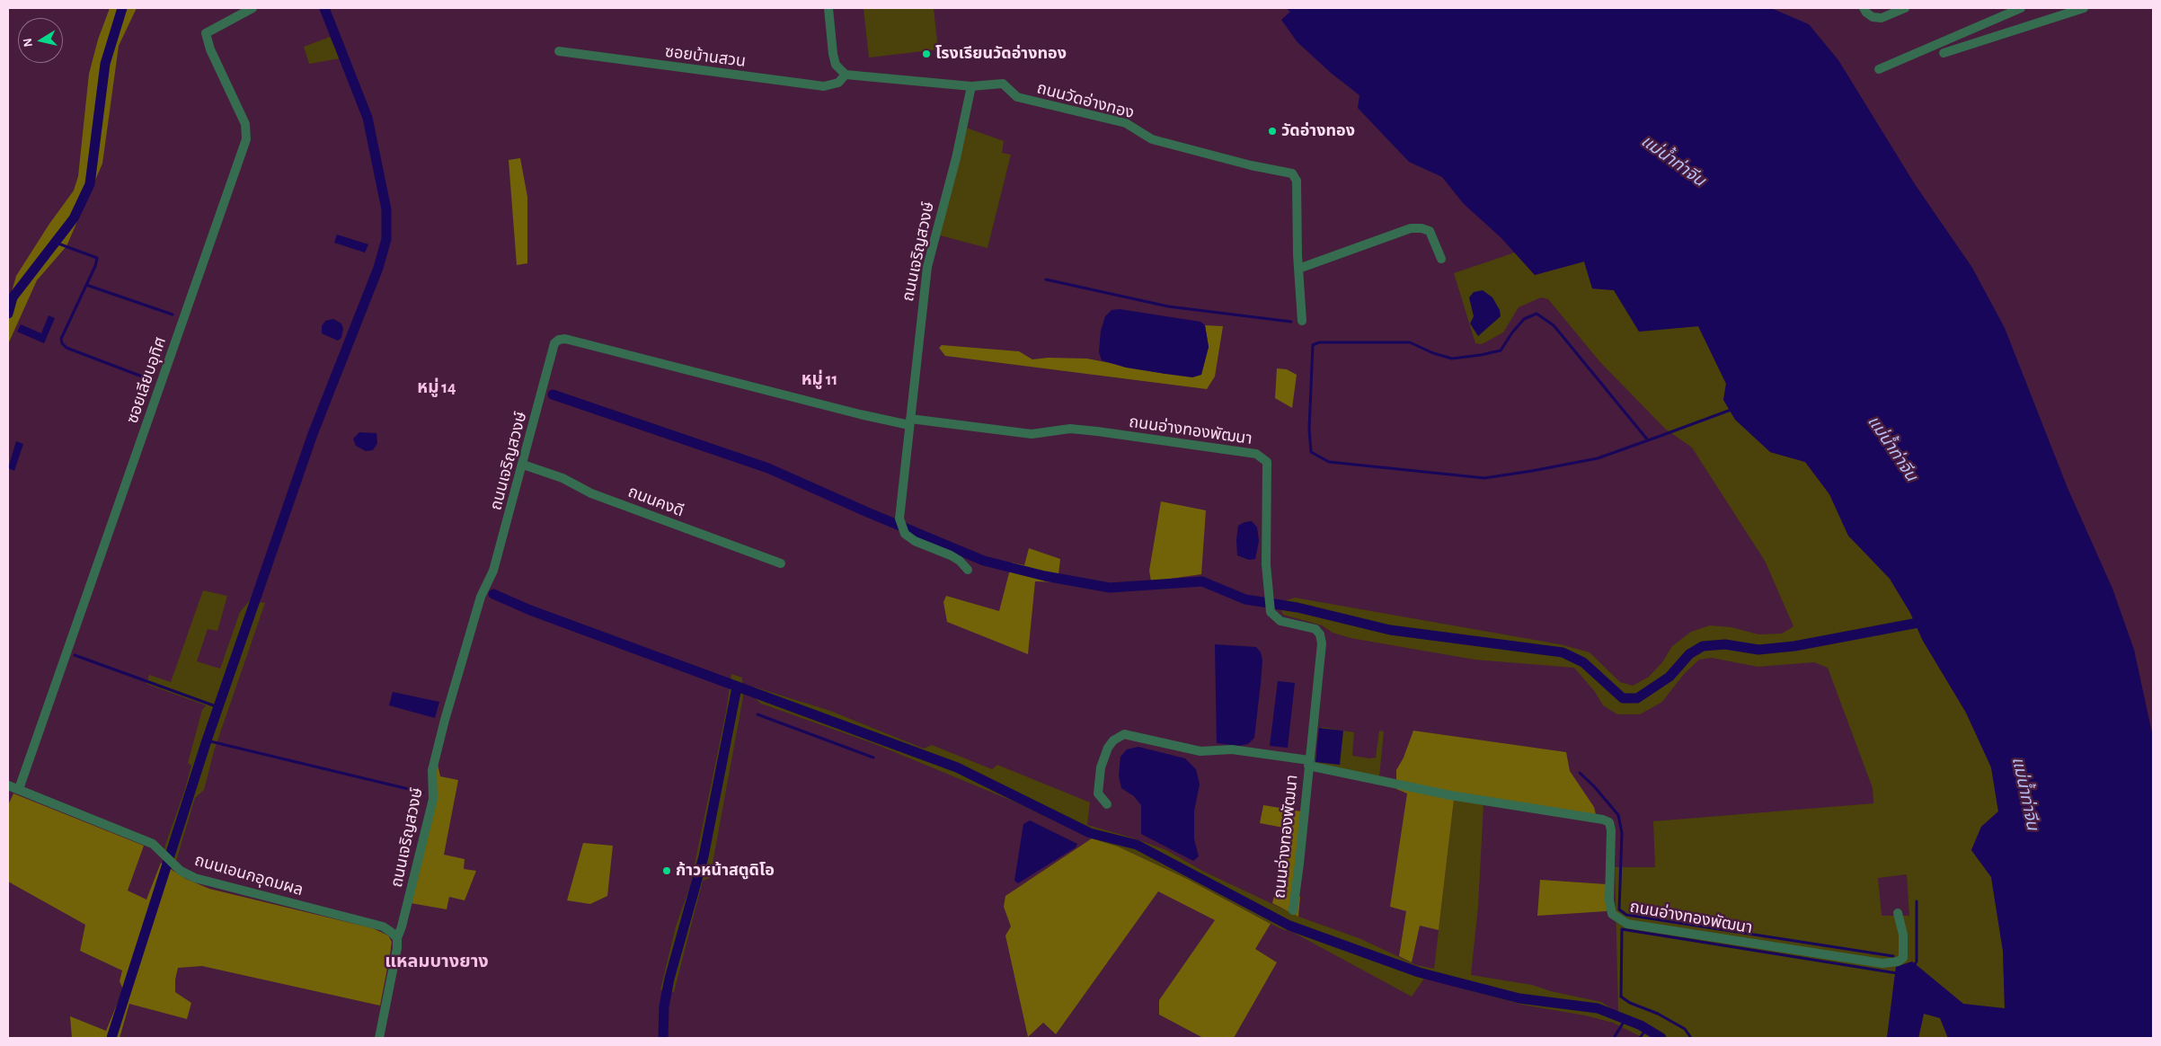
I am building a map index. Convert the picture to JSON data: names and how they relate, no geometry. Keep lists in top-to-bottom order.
{
  "streets": {
    "street": [
      "ซอยบ้านสวน",
      "ถนนวัดอ่างทอง",
      "ถนนเจริญสวงษ์",
      "ซอยเลียบอุทิศ",
      "ถนนอ่างทองพัฒนา",
      "ถนนคงดี",
      "ถนนเอนกอุดมผล"
    ]
  },
  "crossings": [
    ["ซอยบ้านสวน", "ถนนวัดอ่างทอง"],
    ["ถนนวัดอ่างทอง", "ถนนเจริญสวงษ์"],
    ["ถนนเจริญสวงษ์", "ถนนอ่างทองพัฒนา"],
    ["ถนนเจริญสวงษ์", "ถนนคงดี"],
    ["ถนนเจริญสวงษ์", "ถนนเอนกอุดมผล"],
    ["ซอยเลียบอุทิศ", "ถนนเอนกอุดมผล"]
  ],
  "districts": ["หมู่ 11", "หมู่ 14", "แหลมบางยาง"],
  "water": ["แม่น้ำท่าจีน"],
  "places": ["โรงเรียนวัดอ่างทอง", "วัดอ่างทอง", "ก้าวหน้าสตูดิโอ"],
  "north": "left"
}
